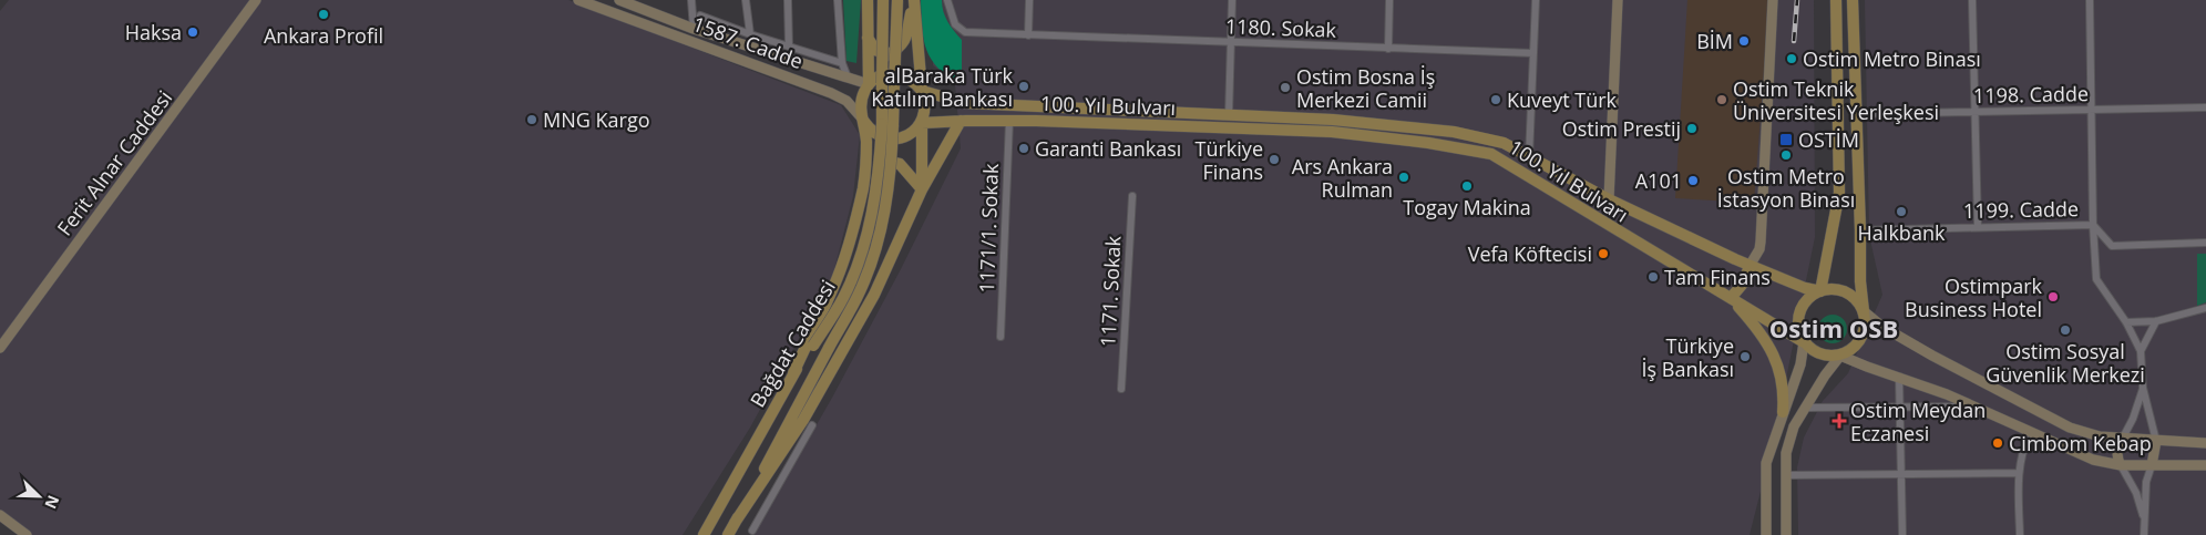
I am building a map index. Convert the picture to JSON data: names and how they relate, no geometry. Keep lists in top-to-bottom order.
{
  "streets": {
    "main road": [
      "1587. Cadde",
      "100. Yıl Bulvarı",
      "Ferit Alnar Caddesi",
      "Bağdat Caddesi"
    ],
    "street": [
      "1180. Sokak",
      "1198. Cadde",
      "1199. Cadde",
      "1171/1. Sokak",
      "1171. Sokak"
    ]
  },
  "crossings": [
    ["1587. Cadde", "100. Yıl Bulvarı"],
    ["100. Yıl Bulvarı", "1171/1. Sokak"]
  ],
  "districts": ["Ostim OSB"],
  "places": {
    "other": [
      "Ankara Profil",
      "Haksa",
      "BİM",
      "Ostim Metro Binası",
      "alBaraka Türk Katılım Bankası",
      "Ostim Bosna İş Merkezi Camii",
      "Kuveyt Türk",
      "Ostim Teknik Üniversitesi Yerleşkesi",
      "MNG Kargo",
      "Ostim Prestij",
      "Garanti Bankası",
      "Ostim Metro İstasyon Binası",
      "Türkiye Finans",
      "Ars Ankara Rulman",
      "A101",
      "Togay Makina",
      "Halkbank",
      "Vefa Köftecisi",
      "Tam Finans",
      "Ostimpark Business Hotel",
      "Ostim Sosyal Güvenlik Merkezi",
      "Türkiye İş Bankası",
      "Cimbom Kebap"
    ],
    "transit": ["OSTİM"],
    "health": ["Ostim Meydan Eczanesi"]
  },
  "north": "bottom right"
}
